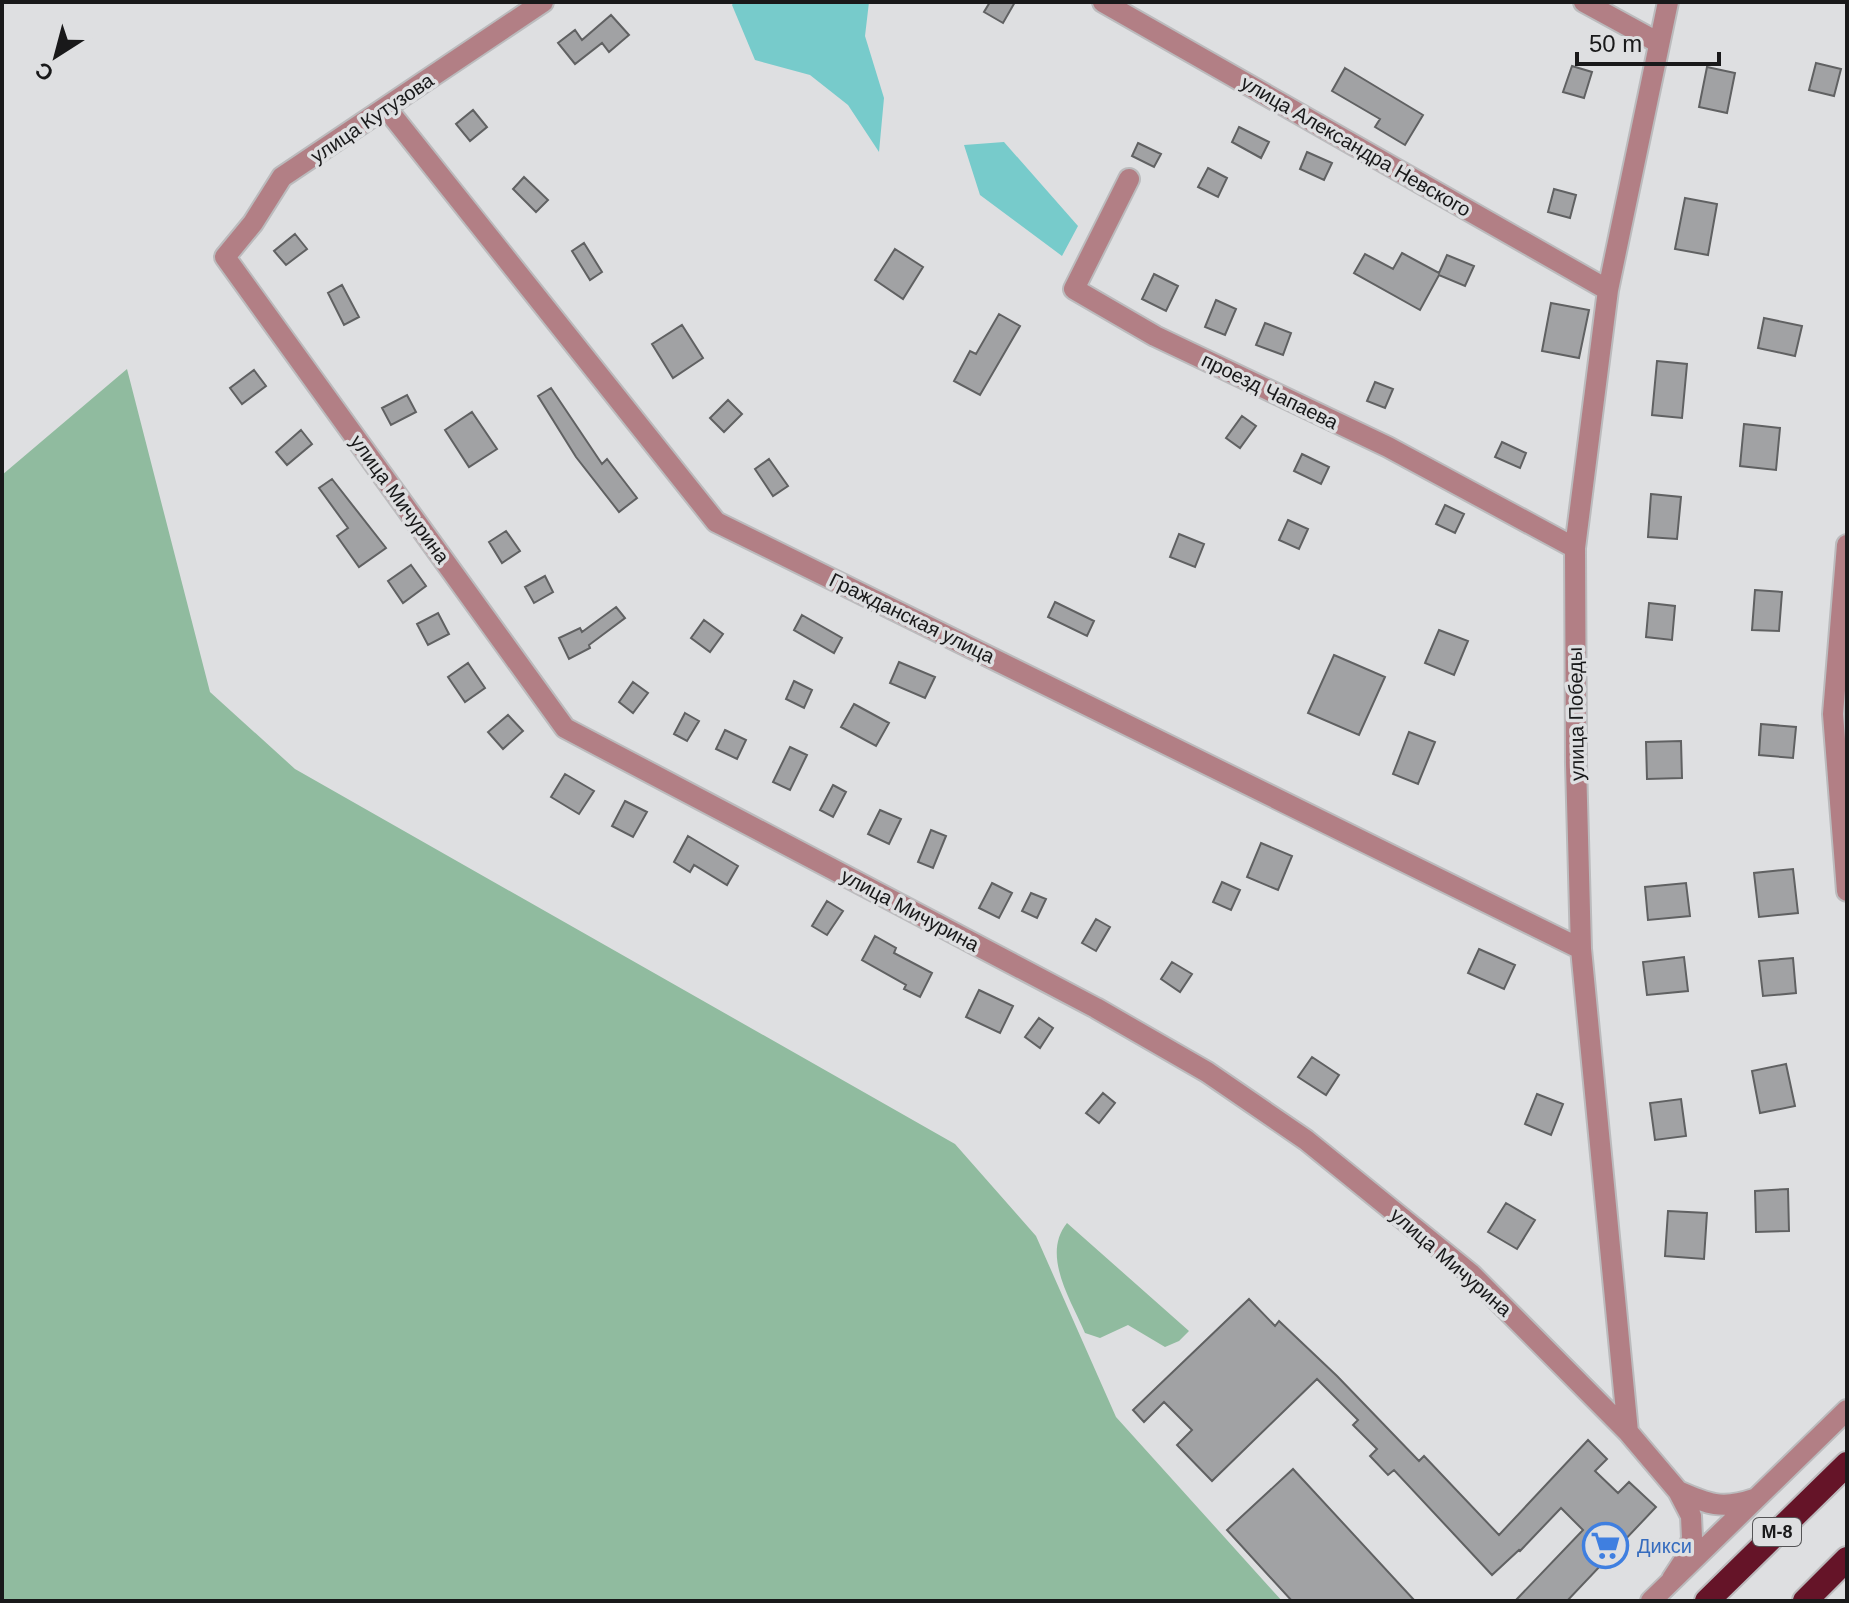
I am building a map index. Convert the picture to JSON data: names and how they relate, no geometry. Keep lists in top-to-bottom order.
{
  "streets": {
    "highway": ["М-8"],
    "street": [
      "улица Кутузова",
      "улица Александра Невского",
      "проезд Чапаева",
      "улица Мичурина",
      "Гражданская улица",
      "улица Победы"
    ]
  },
  "crossings": [
    ["улица Кутузова", "улица Мичурина"],
    ["улица Кутузова", "Гражданская улица"],
    ["улица Александра Невского", "улица Победы"],
    ["проезд Чапаева", "улица Победы"],
    ["улица Мичурина", "улица Победы"],
    ["Гражданская улица", "улица Победы"]
  ],
  "places": {
    "supermarket": ["Дикси"]
  },
  "scale_bar": "50 m",
  "north": "bottom left"
}
